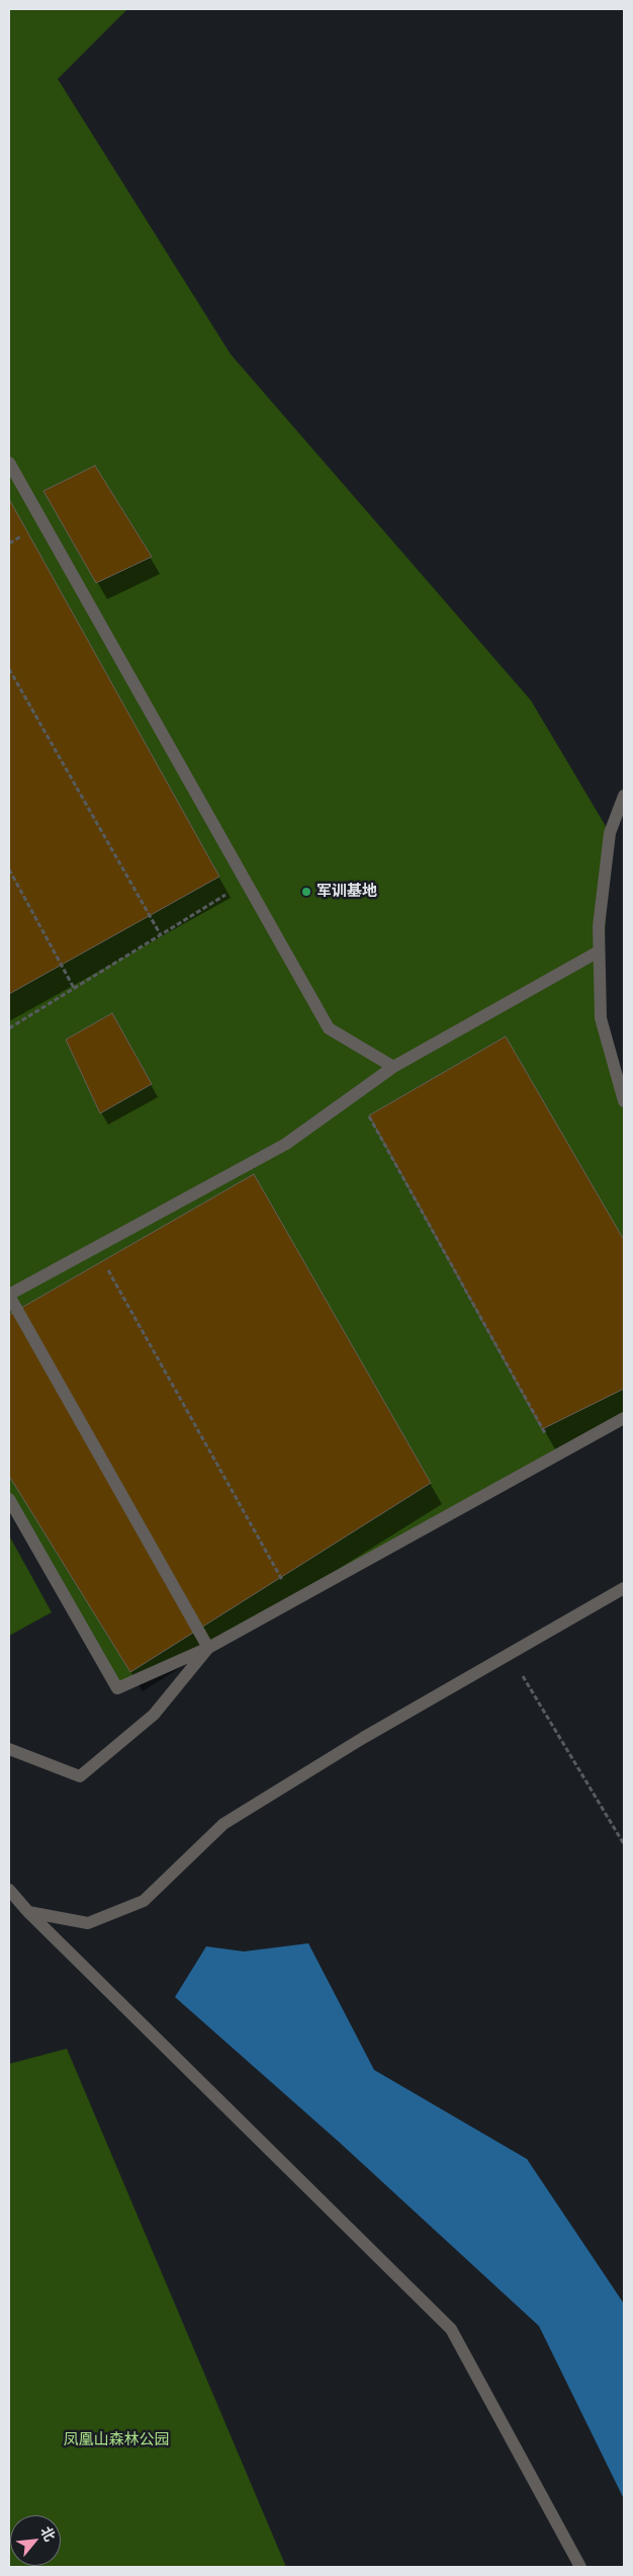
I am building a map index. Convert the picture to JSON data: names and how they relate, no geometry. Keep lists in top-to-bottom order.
{
  "parks": ["凤凰山森林公园"],
  "places": ["军训基地"],
  "north": "top right"
}
